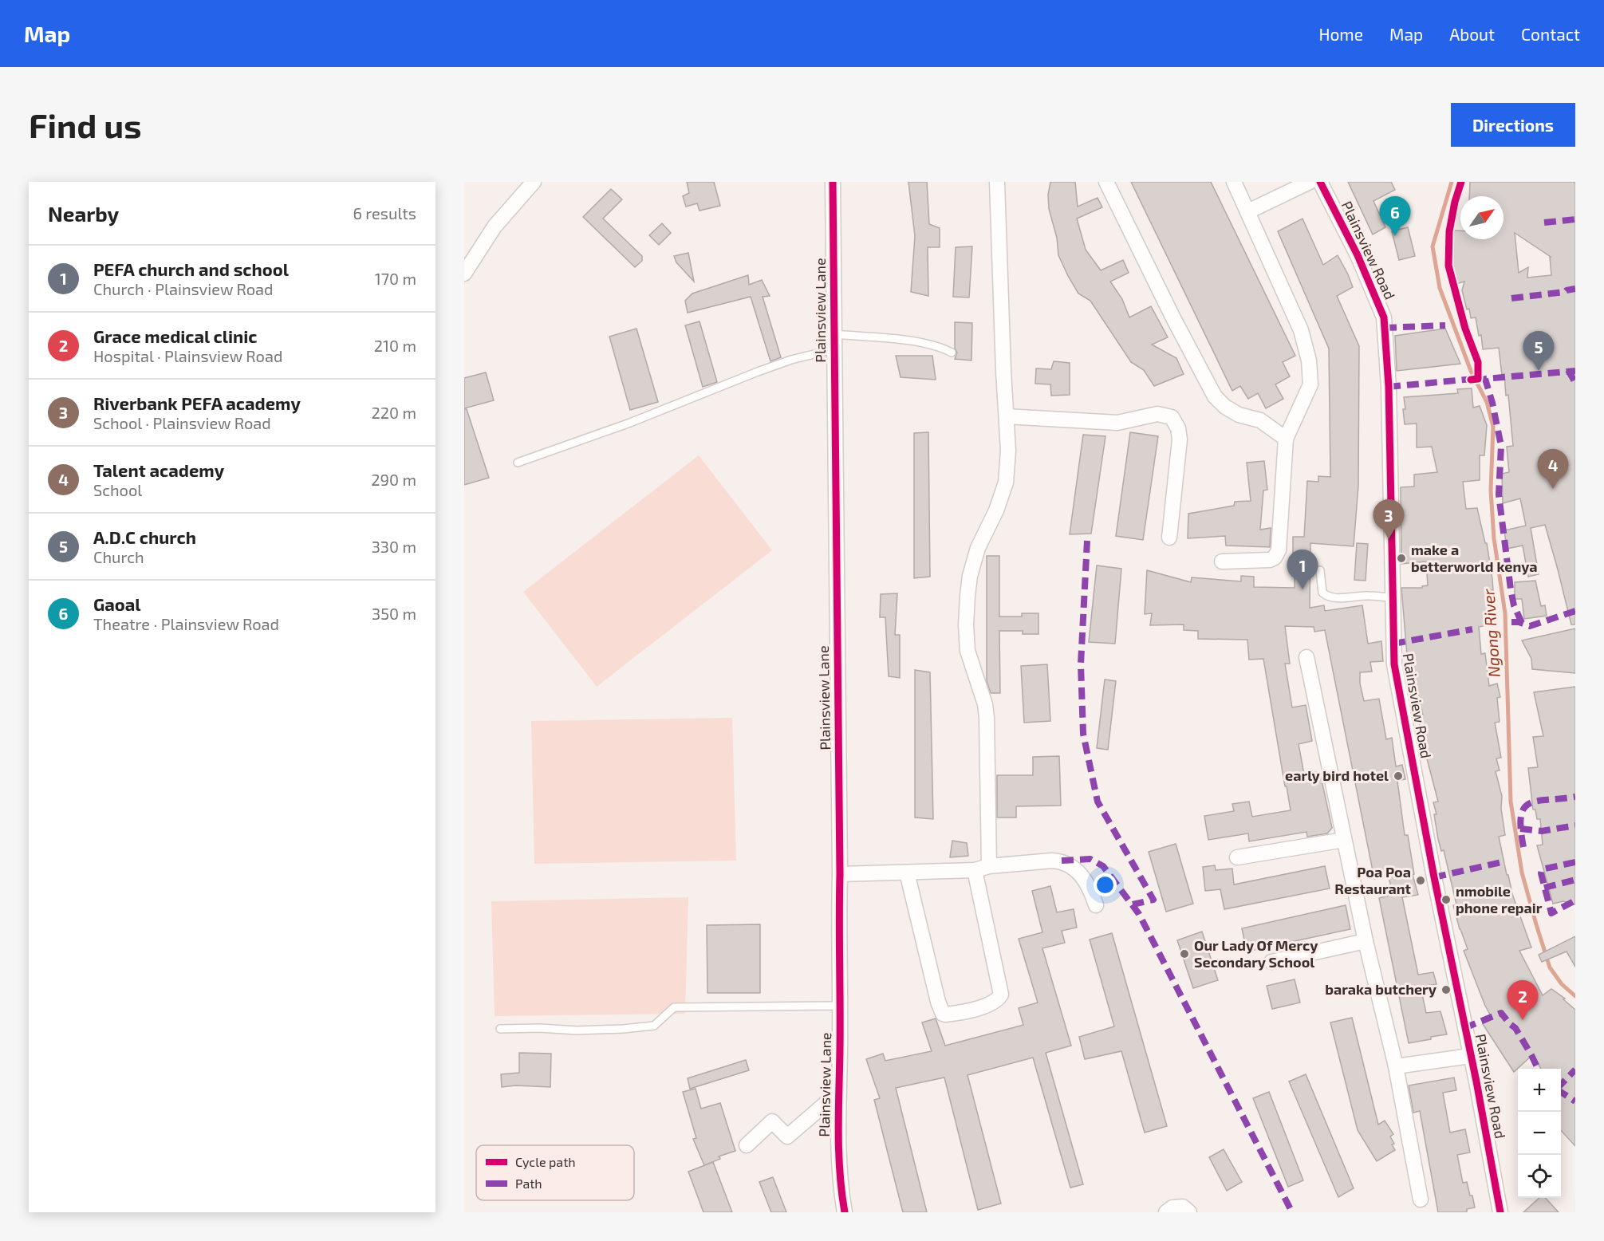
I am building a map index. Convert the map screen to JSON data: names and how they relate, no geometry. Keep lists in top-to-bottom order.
{
  "streets": {
    "street": ["Plainsview Road", "Plainsview Lane"]
  },
  "water": ["Ngong River"],
  "places": [
    "make a betterworld kenya",
    "early bird hotel",
    "Poa Poa Restaurant",
    "nmobile phone repair",
    "Our Lady Of Mercy Secondary School",
    "baraka butchery"
  ],
  "legend": ["Cycle path", "Path"],
  "north": "top right",
  "page": {
    "header": "Map",
    "nav": [
      "Home",
      "Map",
      "About",
      "Contact"
    ],
    "buttons": "Directions",
    "title": "Find us",
    "heading": ["Nearby", "6 results"],
    "pins": [
      "6",
      "5",
      "4",
      "3",
      "1",
      "2"
    ],
    "list": [
      {
        "mark": "1",
        "name": "PEFA church and school",
        "note": "Church · Plainsview Road",
        "value": "170 m"
      },
      {
        "mark": "2",
        "name": "Grace medical clinic",
        "note": "Hospital · Plainsview Road",
        "value": "210 m"
      },
      {
        "mark": "3",
        "name": "Riverbank PEFA academy",
        "note": "School · Plainsview Road",
        "value": "220 m"
      },
      {
        "mark": "4",
        "name": "Talent academy",
        "note": "School",
        "value": "290 m"
      },
      {
        "mark": "5",
        "name": "A.D.C church",
        "note": "Church",
        "value": "330 m"
      },
      {
        "mark": "6",
        "name": "Gaoal",
        "note": "Theatre · Plainsview Road",
        "value": "350 m"
      }
    ],
    "map_buttons": ["+", "−"]
  }
}
